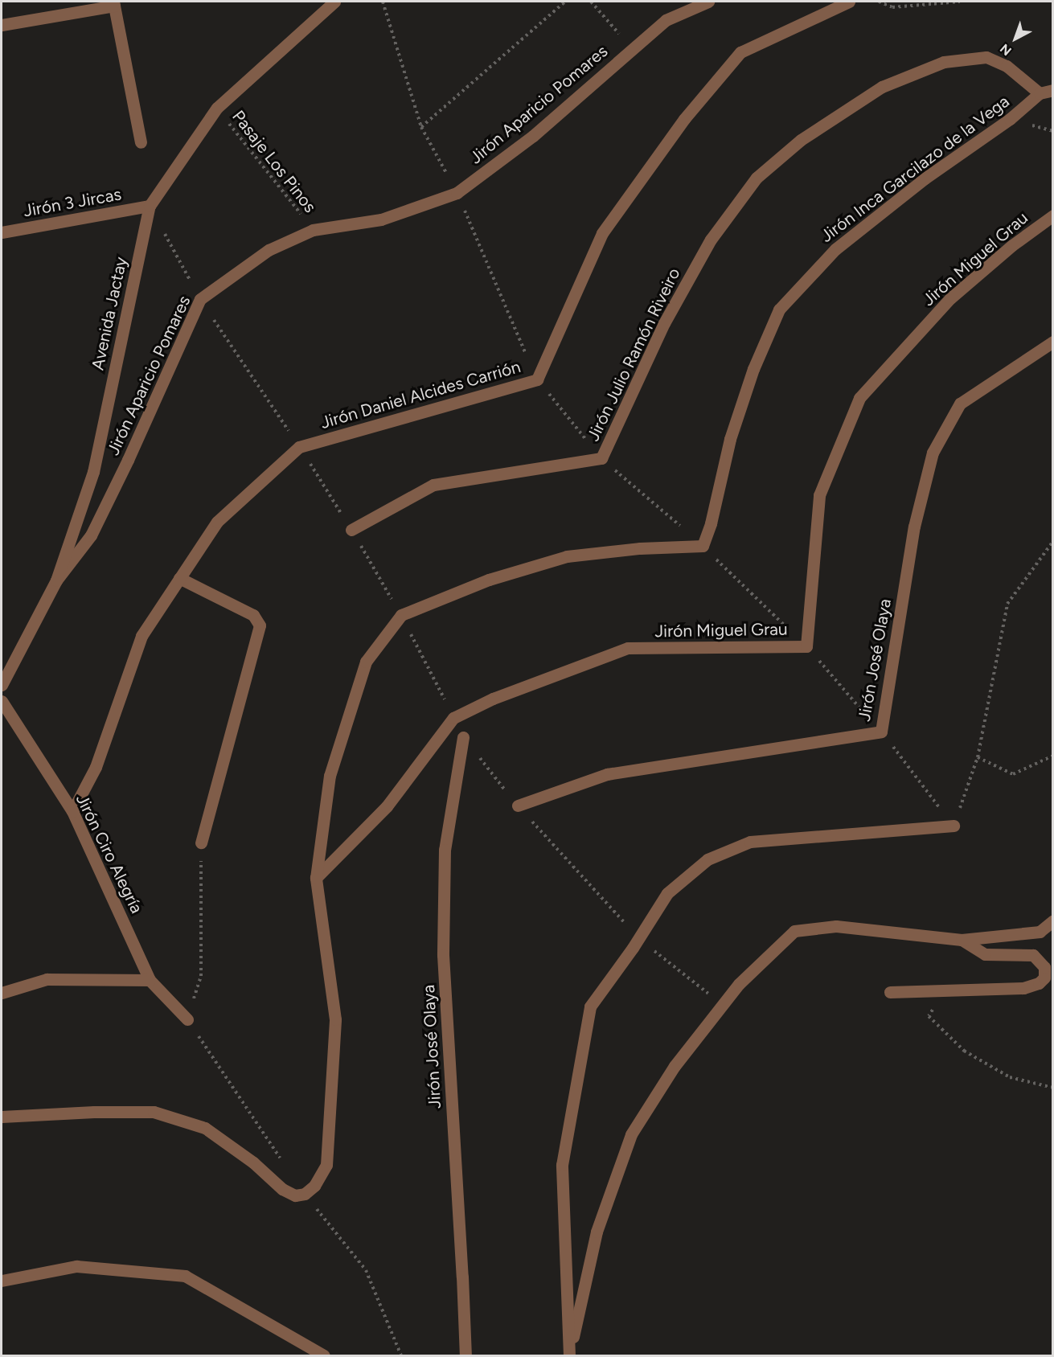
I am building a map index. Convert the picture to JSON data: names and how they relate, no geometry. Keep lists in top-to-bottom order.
{
  "streets": {
    "street": [
      "Jirón Aparicio Pomares",
      "Jirón Inca Garcilazo de la Vega",
      "Jirón 3 Jircas",
      "Jirón Miguel Grau",
      "Avenida Jactay",
      "Jirón Julio Ramón Riveiro",
      "Jirón Daniel Alcides Carrión",
      "Jirón José Olaya",
      "Jirón Ciro Alegría"
    ],
    "path": ["Pasaje Los Pinos"]
  },
  "crossings": [
    ["Jirón Aparicio Pomares", "Pasaje Los Pinos"],
    ["Jirón Aparicio Pomares", "Avenida Jactay"],
    ["Pasaje Los Pinos", "Avenida Jactay"],
    ["Jirón Inca Garcilazo de la Vega", "Jirón Miguel Grau"],
    ["Jirón Inca Garcilazo de la Vega", "Jirón Julio Ramón Riveiro"],
    ["Jirón 3 Jircas", "Avenida Jactay"],
    ["Jirón Daniel Alcides Carrión", "Jirón Ciro Alegría"]
  ],
  "north": "bottom left"
}
